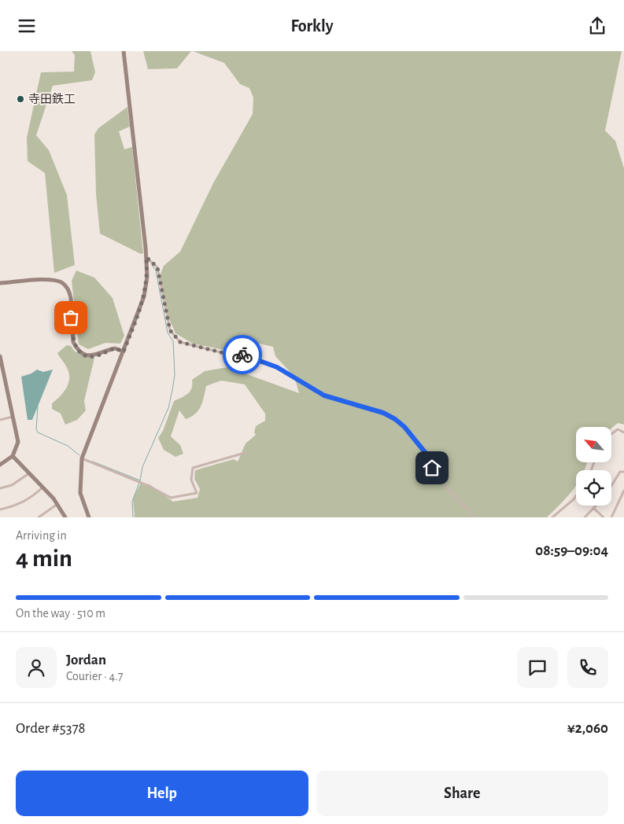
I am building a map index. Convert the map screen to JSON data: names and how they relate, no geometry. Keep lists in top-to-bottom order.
{
  "places": ["寺田鉄工"],
  "north": "top left",
  "page": {
    "header": "Forkly",
    "heading": ["4 min", "Arriving in", "08:59–09:04"],
    "panel": [
      "Jordan",
      "Courier · 4.7",
      "Order #5378",
      "¥2,060"
    ],
    "bar": "On the way · 510 m",
    "buttons": ["Help", "Share"]
  }
}
